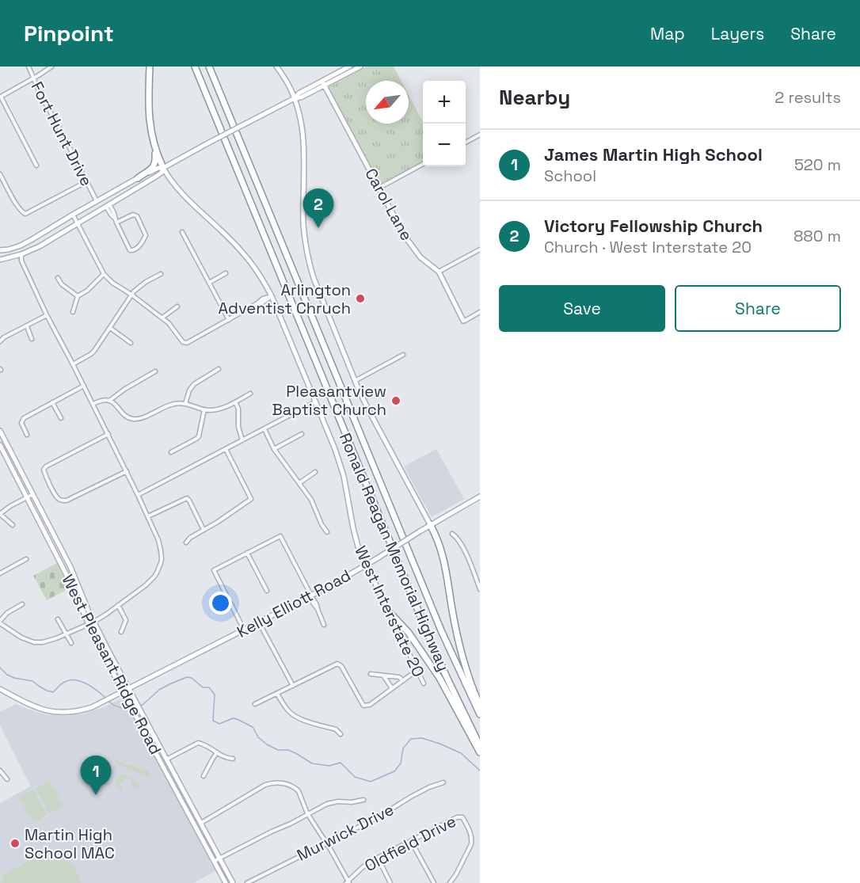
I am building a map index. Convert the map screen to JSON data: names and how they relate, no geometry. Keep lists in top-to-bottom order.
{
  "streets": {
    "highway": ["Ronald Reagan Memorial Highway"],
    "main road": [
      "Carol Lane",
      "Kelly Elliott Road",
      "West Interstate 20",
      "West Pleasant Ridge Road"
    ],
    "street": ["Fort Hunt Drive", "Murwick Drive", "Oldfield Drive"]
  },
  "crossings": [
    ["Kelly Elliott Road", "West Interstate 20"],
    ["Kelly Elliott Road", "West Pleasant Ridge Road"]
  ],
  "places": ["Arlington Adventist Chruch", "Pleasantview Baptist Church", "Martin High School MAC"],
  "north": "bottom left",
  "page": {
    "header": "Pinpoint",
    "nav": ["Map", "Layers", "Share"],
    "heading": ["Nearby", "2 results"],
    "map_buttons": ["+", "−"],
    "list": [
      {
        "mark": "1",
        "name": "James Martin High School",
        "note": "School",
        "value": "520 m"
      },
      {
        "mark": "2",
        "name": "Victory Fellowship Church",
        "note": "Church · West Interstate 20",
        "value": "880 m"
      }
    ],
    "pins": ["2", "1"],
    "buttons": ["Save", "Share"]
  }
}
